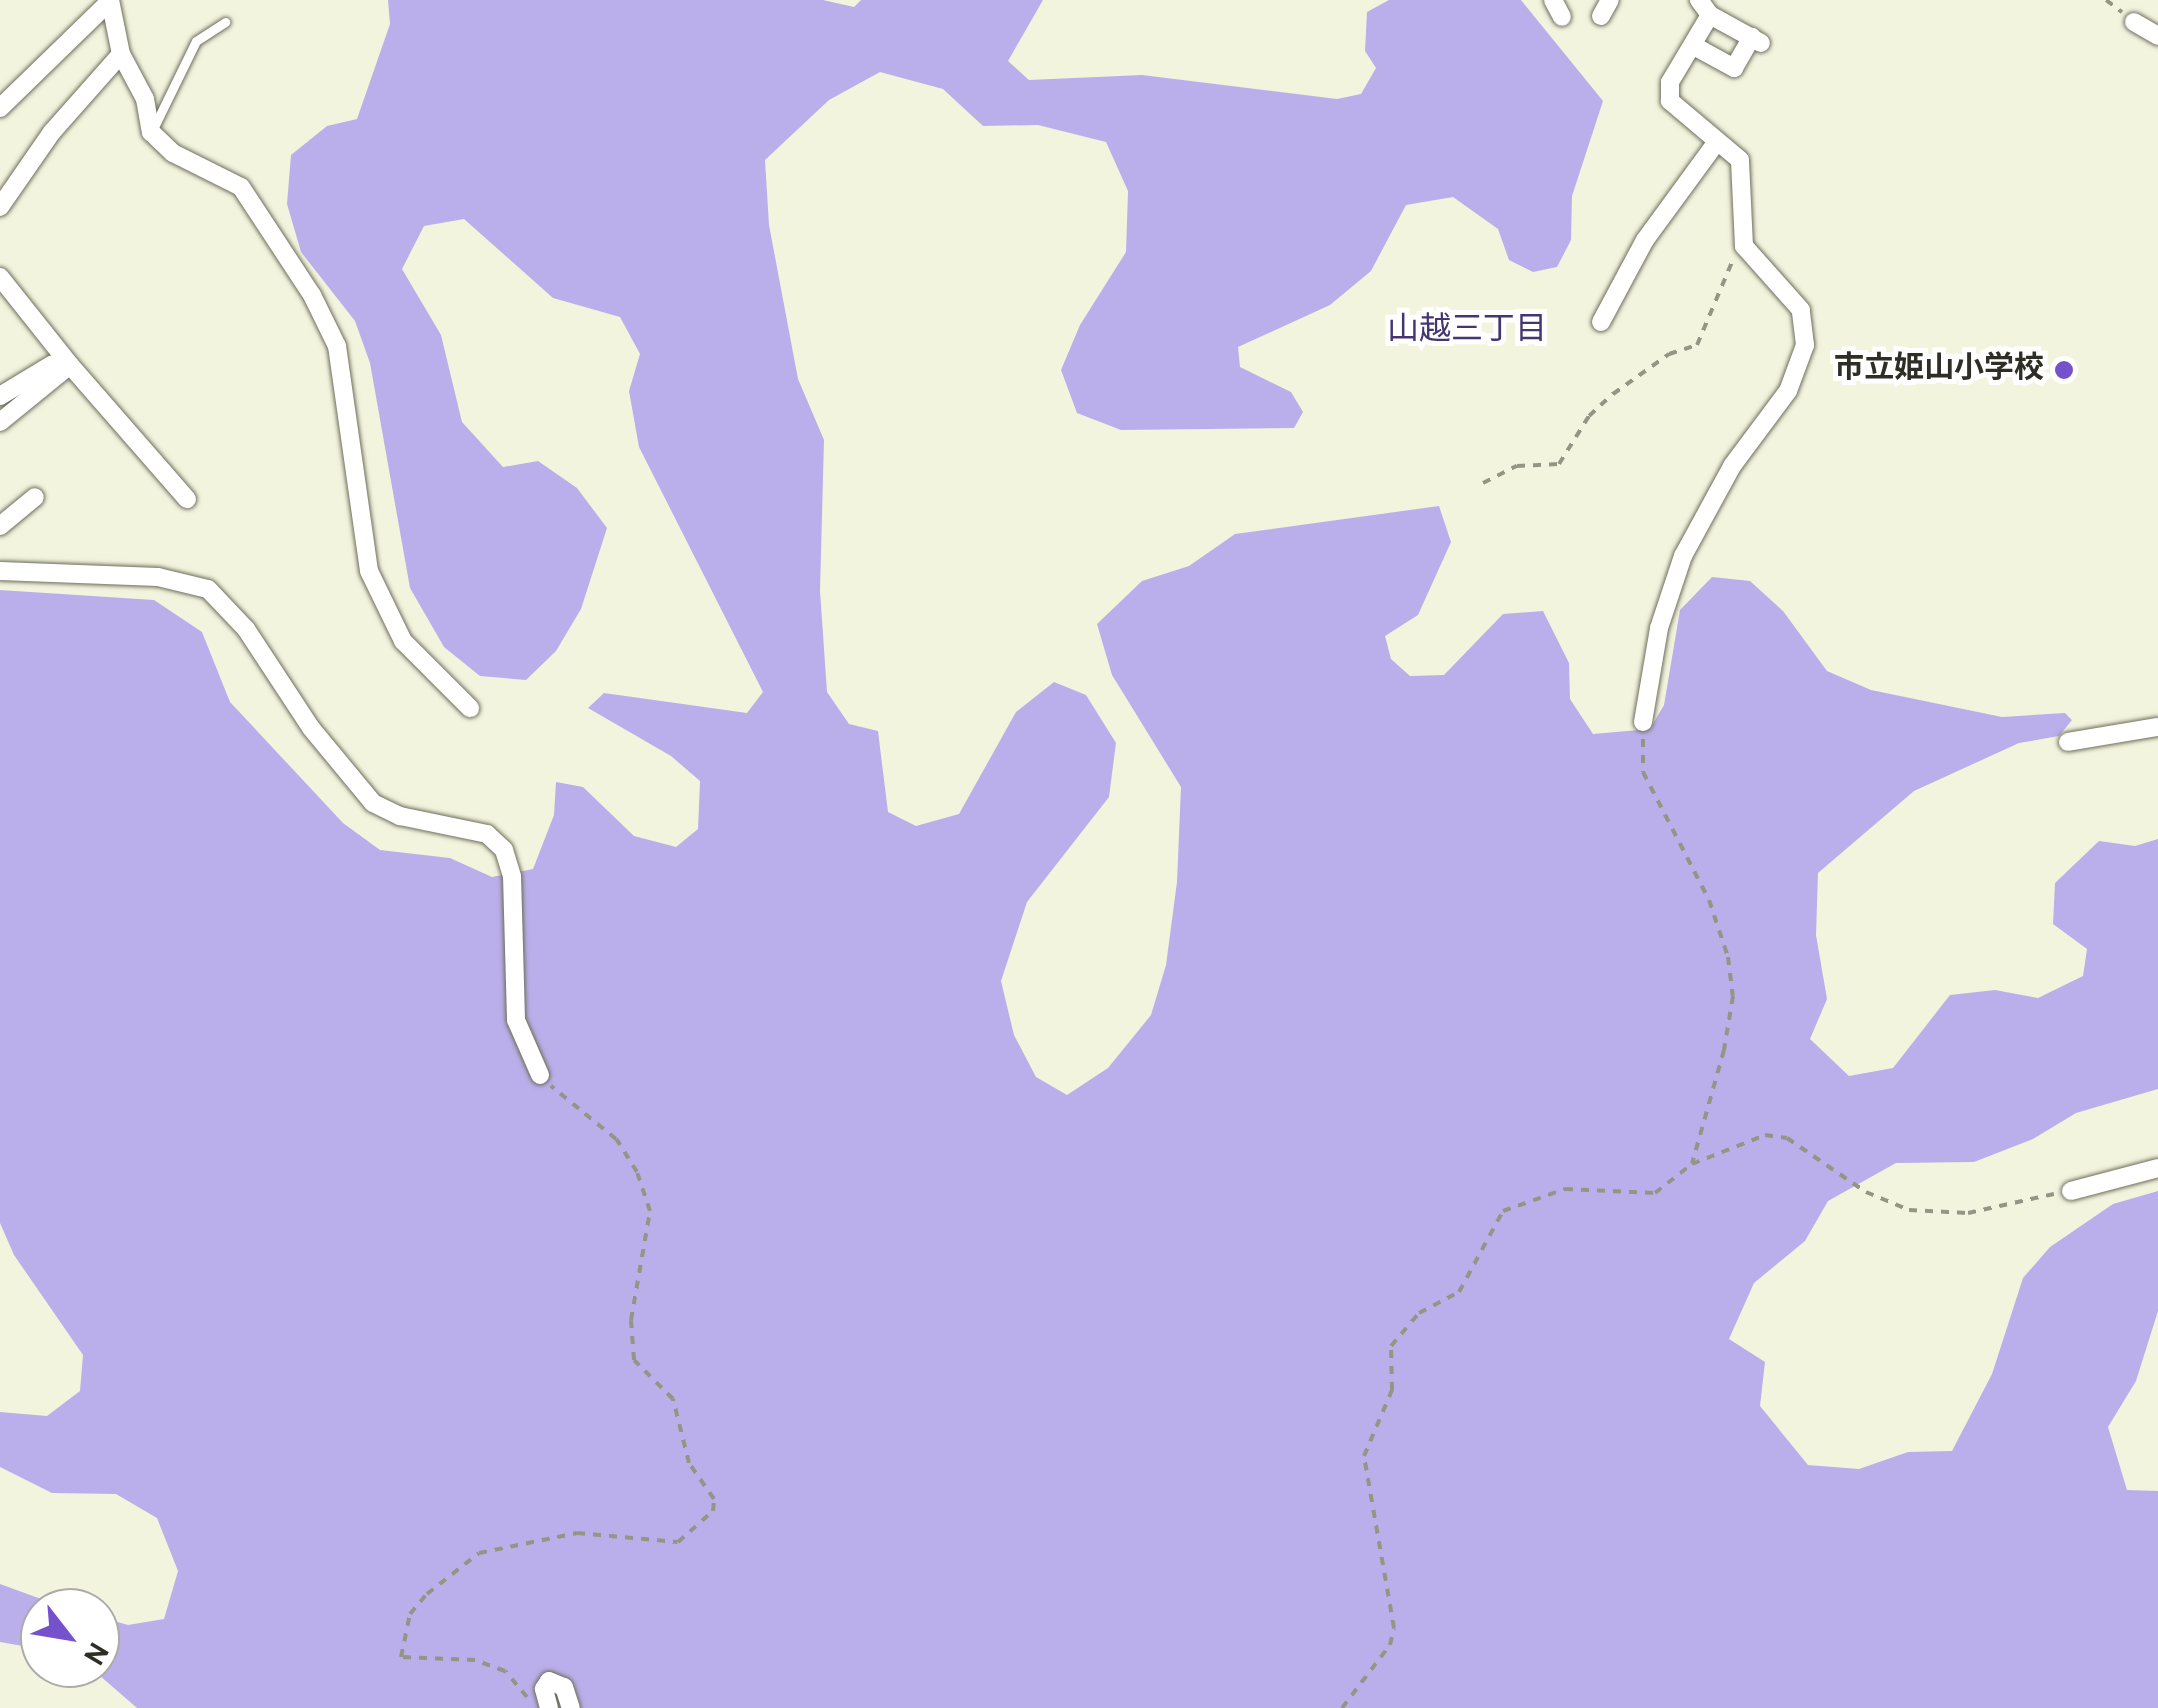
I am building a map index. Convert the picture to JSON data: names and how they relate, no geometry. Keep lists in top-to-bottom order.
{
  "districts": ["山越三丁目"],
  "places": ["市立姫山小学校"],
  "north": "bottom right"
}
